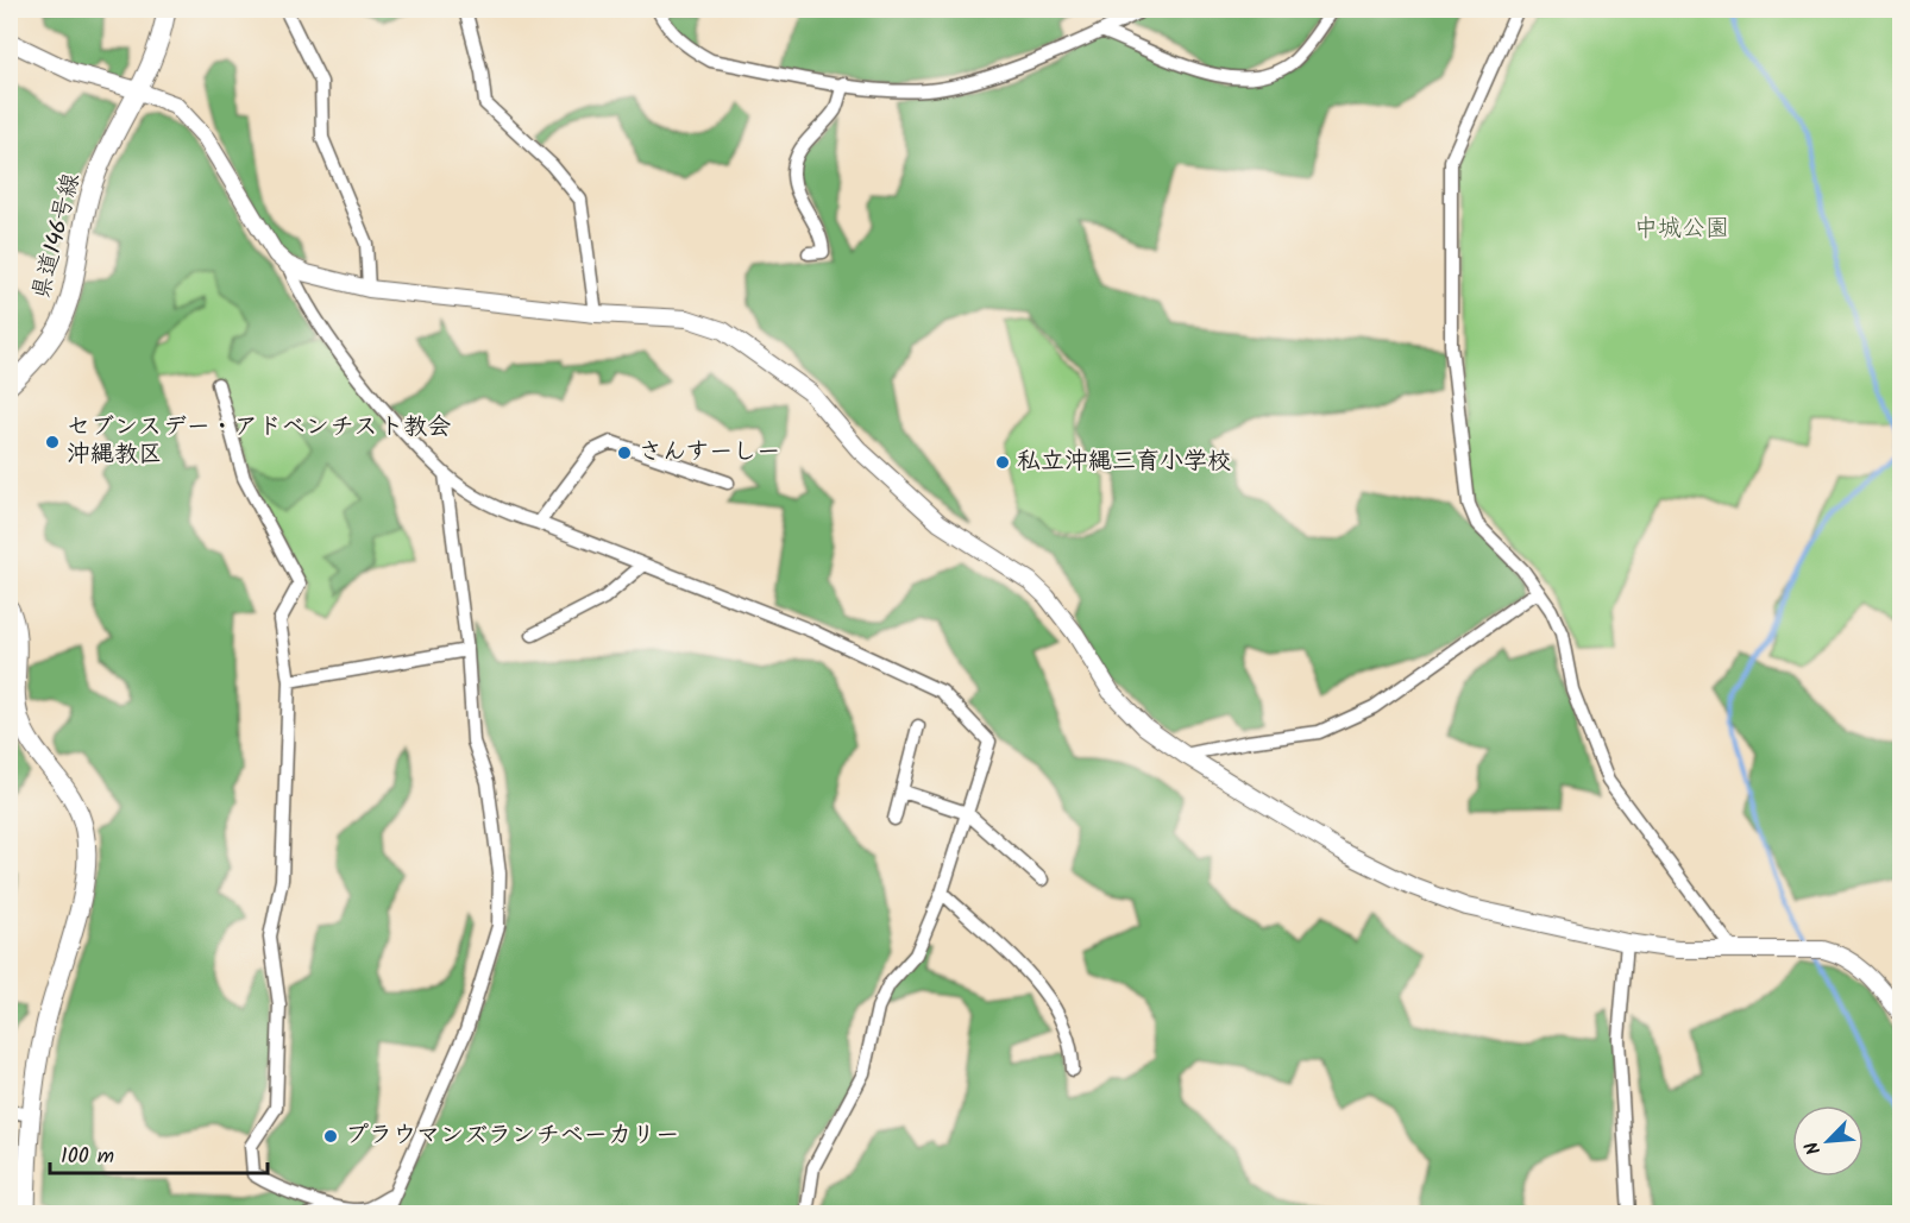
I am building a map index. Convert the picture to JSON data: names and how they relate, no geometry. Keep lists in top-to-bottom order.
{
  "streets": {
    "main road": ["県道146号線"]
  },
  "parks": ["中城公園"],
  "places": [
    "セブンスデー・アドベンチスト教会 沖縄教区",
    "さんすーしー",
    "私立沖縄三育小学校",
    "プラウマンズランチベーカリー"
  ],
  "scale_bar": "100 m",
  "north": "bottom left"
}
